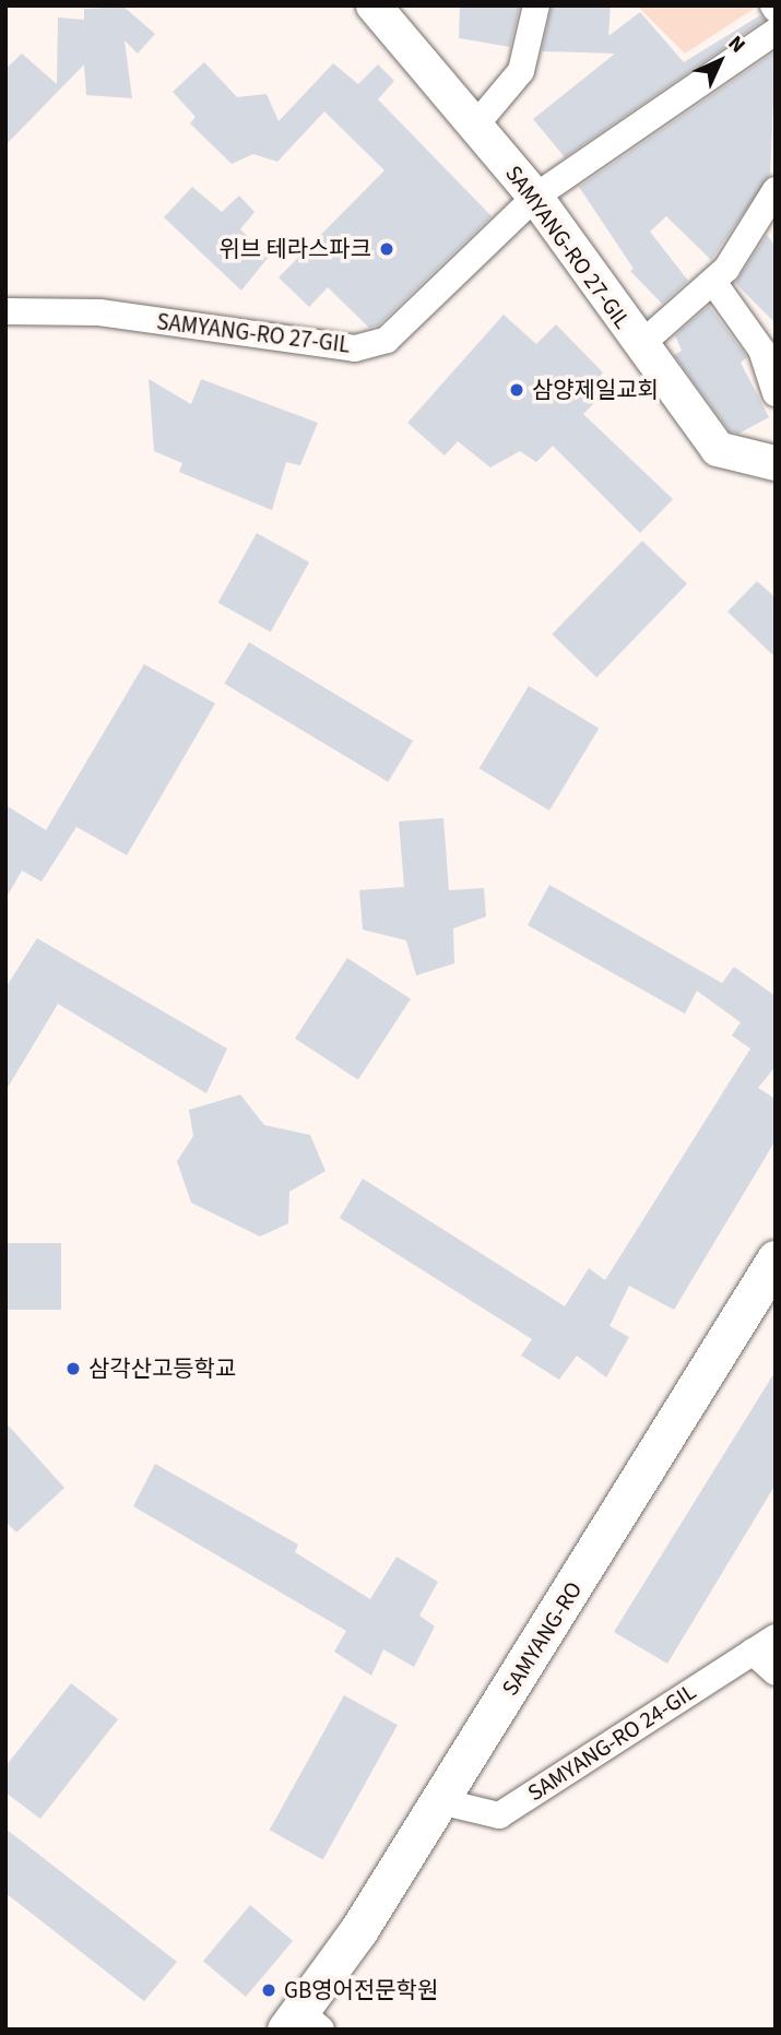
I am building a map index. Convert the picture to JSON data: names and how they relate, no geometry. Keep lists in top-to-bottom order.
{
  "streets": {
    "main road": ["SAMYANG-RO"],
    "street": ["SAMYANG-RO 27-GIL", "SAMYANG-RO 24-GIL"]
  },
  "crossings": [
    ["SAMYANG-RO", "SAMYANG-RO 24-GIL"]
  ],
  "places": [
    "위브 테라스파크",
    "삼양제일교회",
    "삼각산고등학교",
    "GB영어전문학원"
  ],
  "north": "top right"
}
